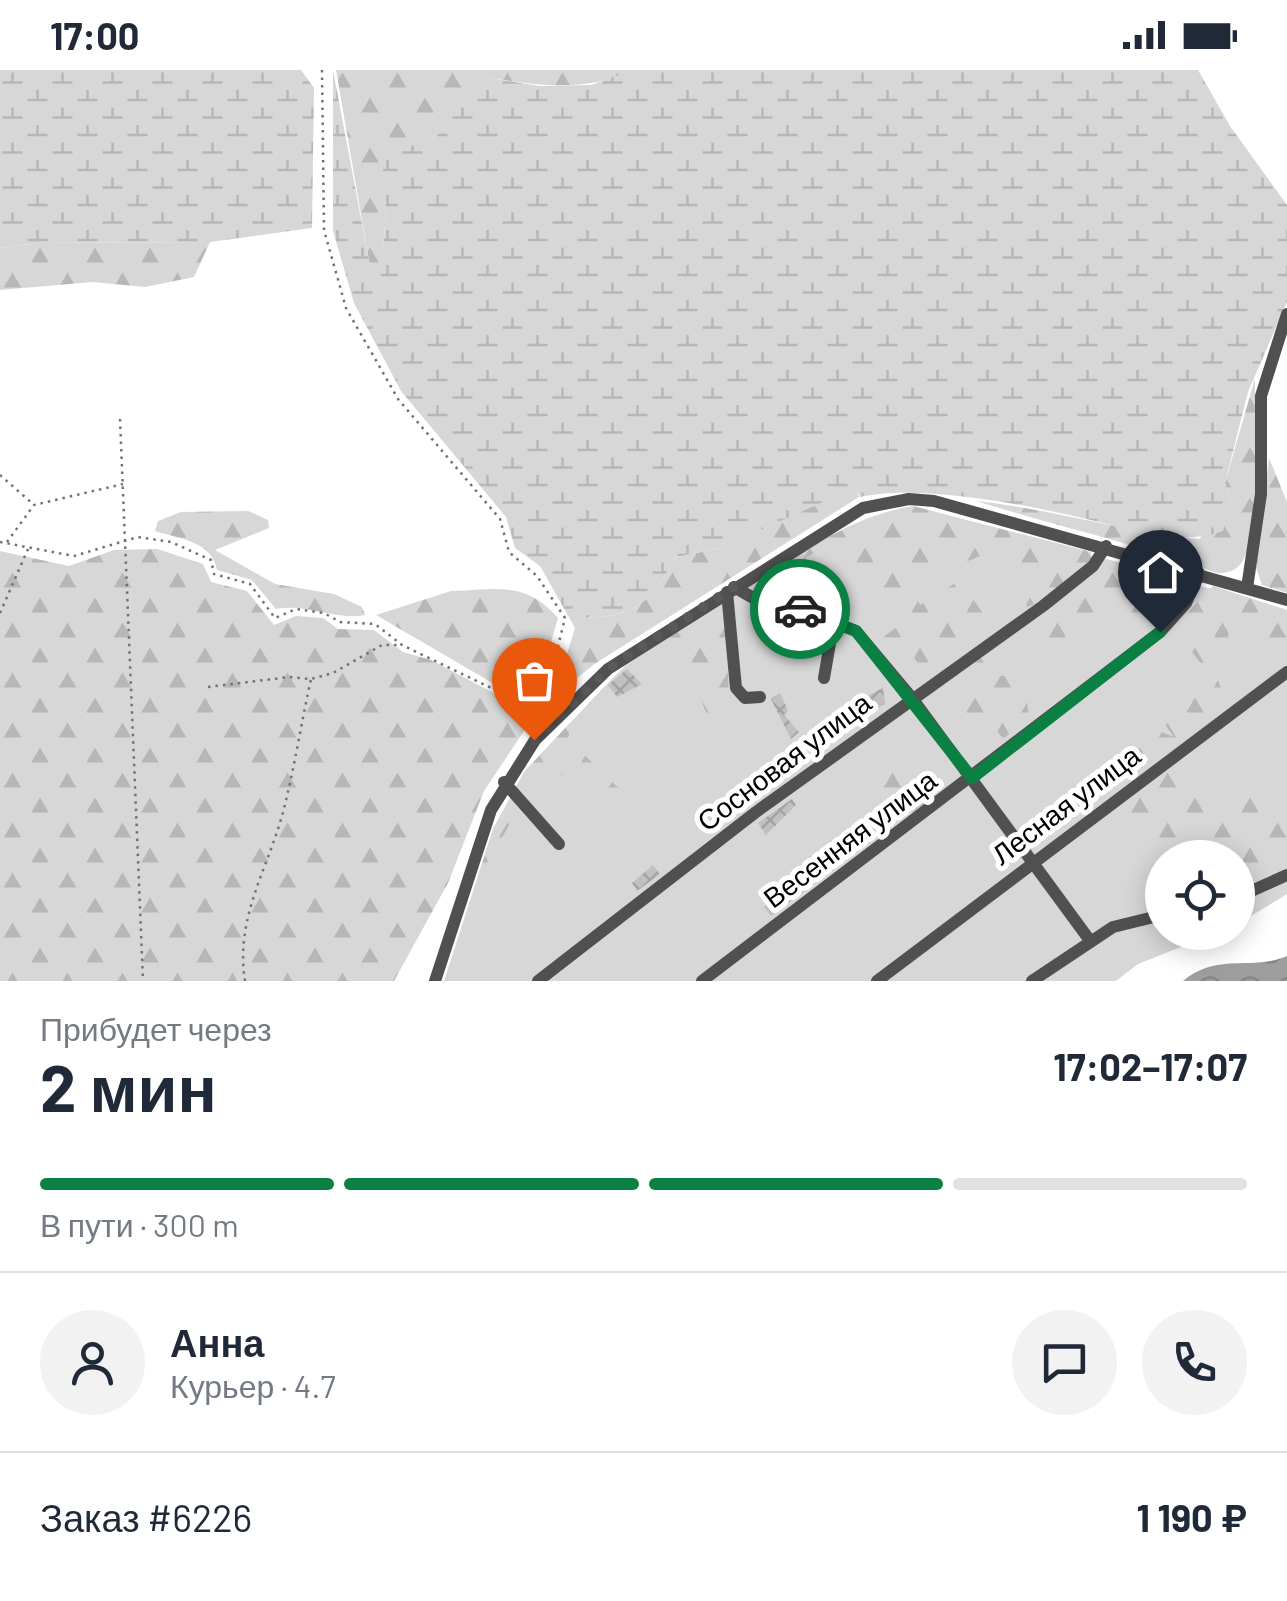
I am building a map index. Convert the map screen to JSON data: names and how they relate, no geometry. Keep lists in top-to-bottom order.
{
  "streets": {
    "street": ["Сосновая улица", "Лесная улица", "Весенняя улица"]
  },
  "page": {
    "status": "17:00",
    "heading": ["2 мин", "Прибудет через", "17:02–17:07"],
    "panel": [
      "Анна",
      "Курьер · 4.7",
      "Заказ #6226",
      "1 190 ₽"
    ],
    "bar": "В пути · 300 m"
  }
}
